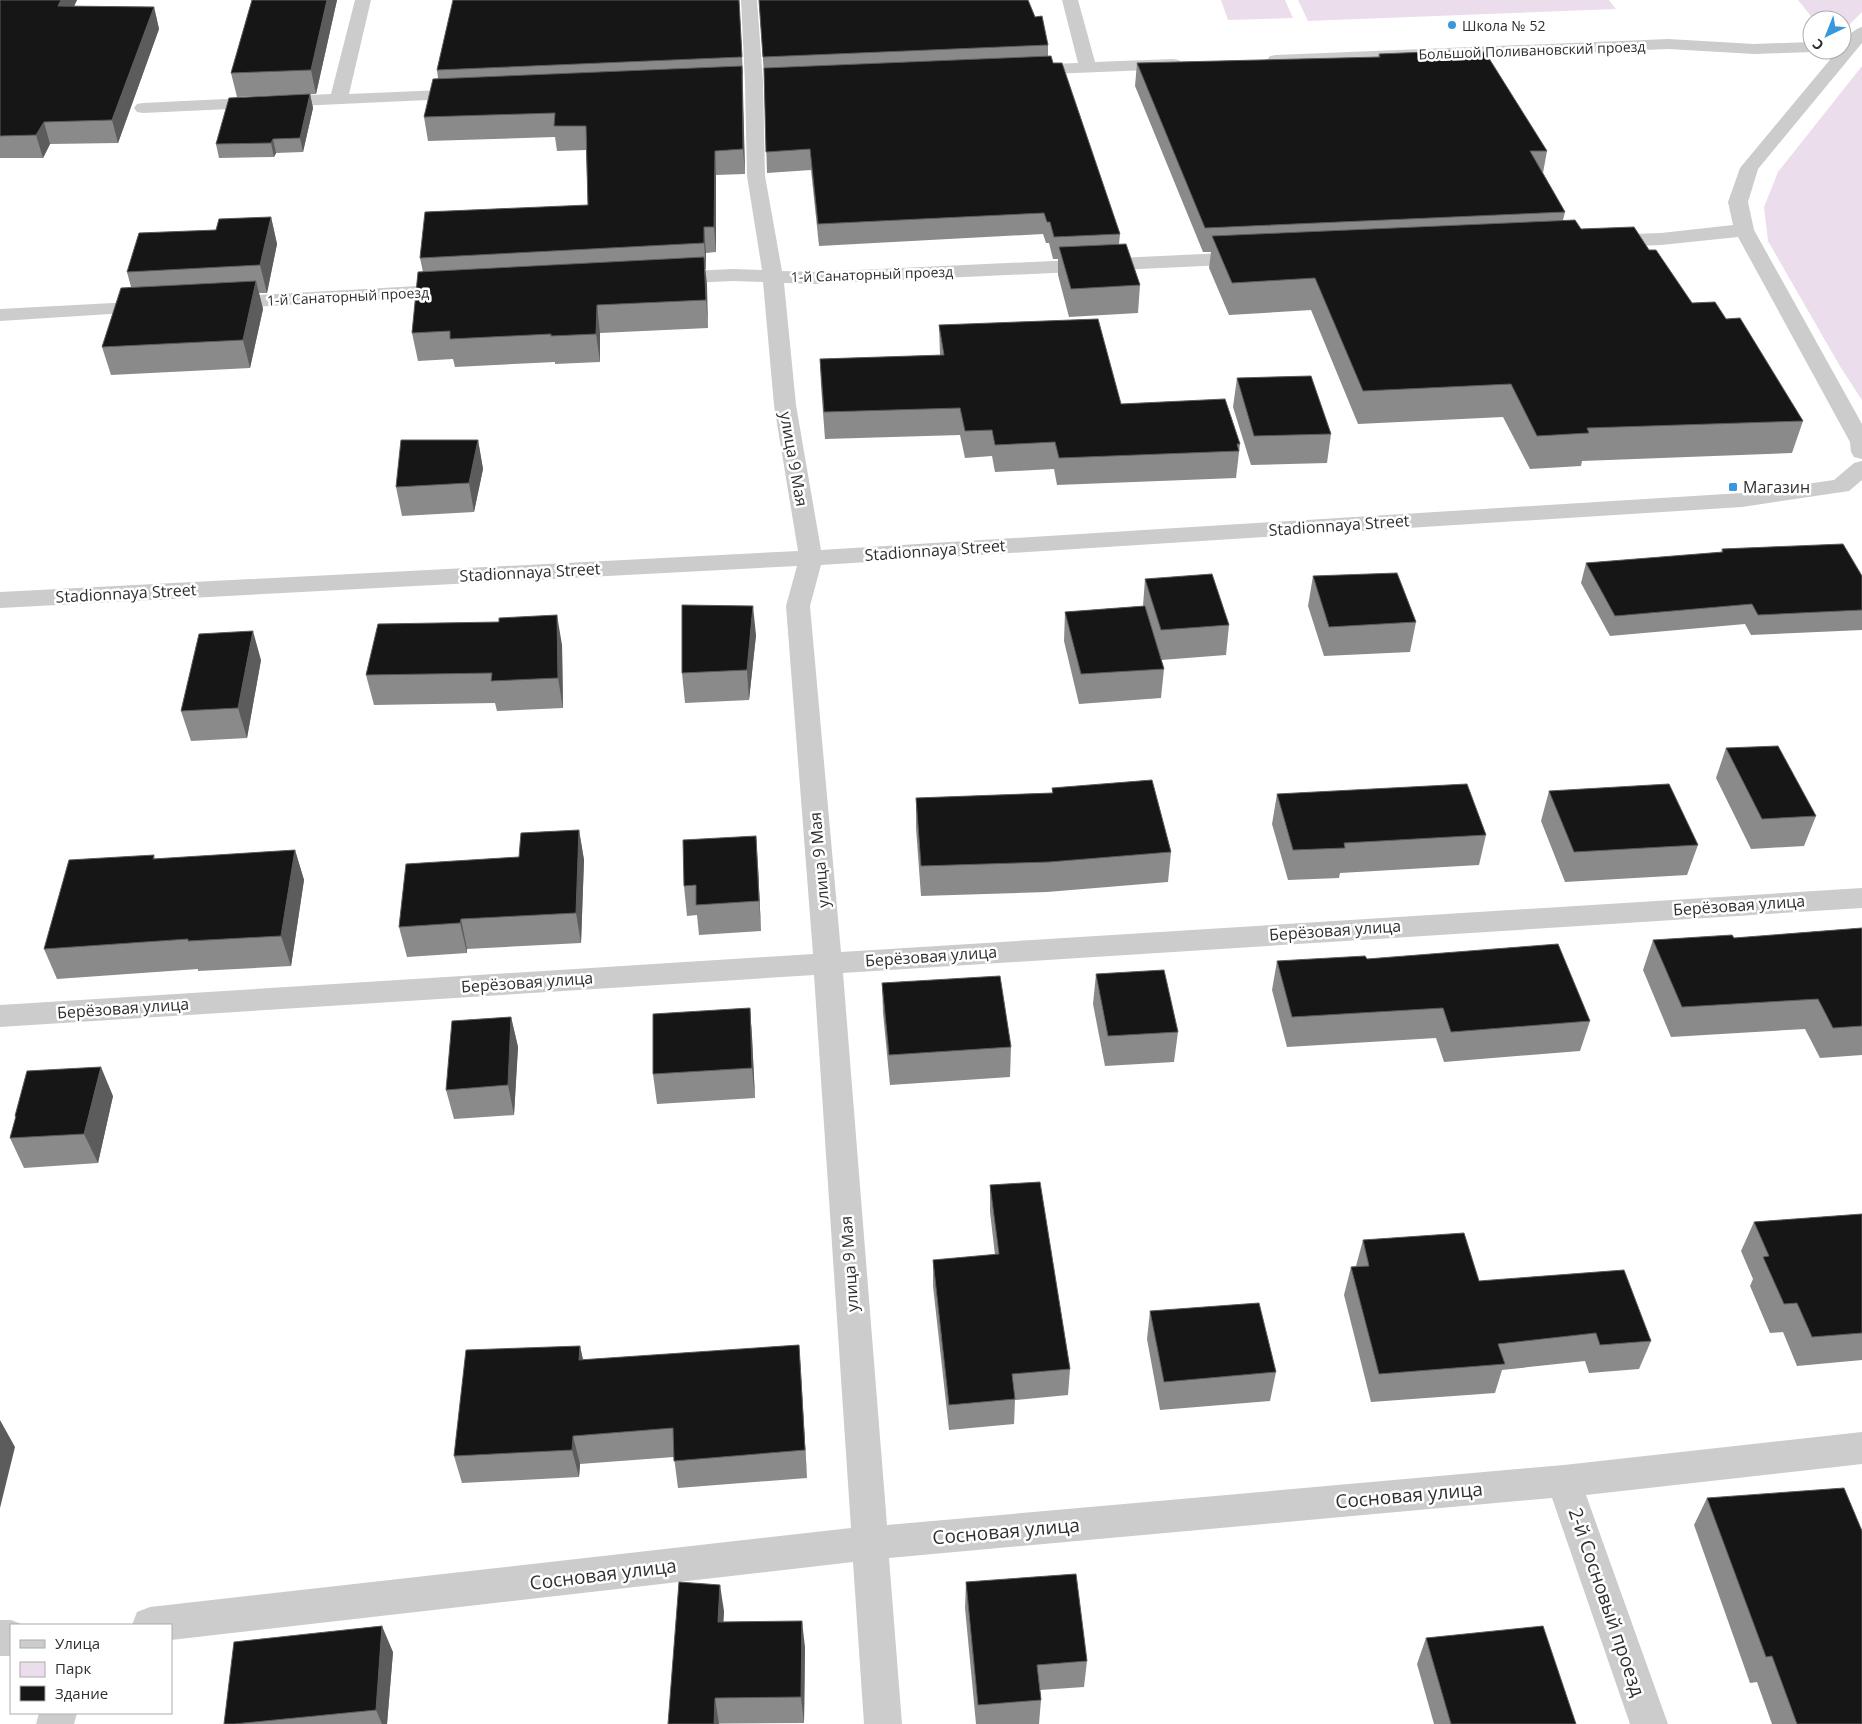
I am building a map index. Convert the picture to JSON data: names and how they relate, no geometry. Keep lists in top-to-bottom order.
{
  "streets": {
    "street": [
      "Большой Поливановский проезд",
      "1-й Санаторный проезд",
      "улица 9 Мая",
      "Stadionnaya Street",
      "Берёзовая улица",
      "Сосновая улица",
      "2-й Сосновый проезд"
    ]
  },
  "crossings": [
    ["1-й Санаторный проезд", "улица 9 Мая"],
    ["улица 9 Мая", "Stadionnaya Street"],
    ["улица 9 Мая", "Берёзовая улица"],
    ["улица 9 Мая", "Сосновая улица"],
    ["Сосновая улица", "2-й Сосновый проезд"]
  ],
  "places": {
    "other": ["Школа № 52"],
    "transit": ["Магазин"]
  },
  "legend": ["Улица", "Парк", "Здание"],
  "north": "bottom left"
}
